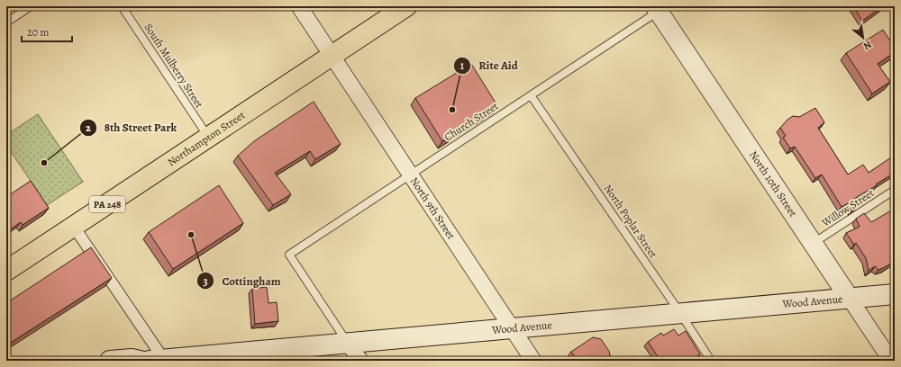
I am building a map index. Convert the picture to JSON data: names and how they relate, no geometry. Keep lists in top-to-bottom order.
{
  "streets": {
    "main road": ["Northampton Street", "PA 248", "Wood Avenue"],
    "street": ["North 10th Street", "North 9th Street"],
    "lane": [
      "South Mulberry Street",
      "Church Street",
      "Willow Street",
      "North Poplar Street"
    ]
  },
  "crossings": [
    ["South Mulberry Street", "Northampton Street"],
    ["Church Street", "North 10th Street"],
    ["Church Street", "North 9th Street"],
    ["Church Street", "North Poplar Street"],
    ["Church Street", "Wood Avenue"],
    ["Northampton Street", "North 9th Street"],
    ["North 10th Street", "Willow Street"],
    ["North 10th Street", "Wood Avenue"],
    ["North 9th Street", "Wood Avenue"],
    ["North Poplar Street", "Wood Avenue"]
  ],
  "places": ["Rite Aid", "8th Street Park", "Cottingham"],
  "scale_bar": "20 m",
  "north": "bottom right"
}
